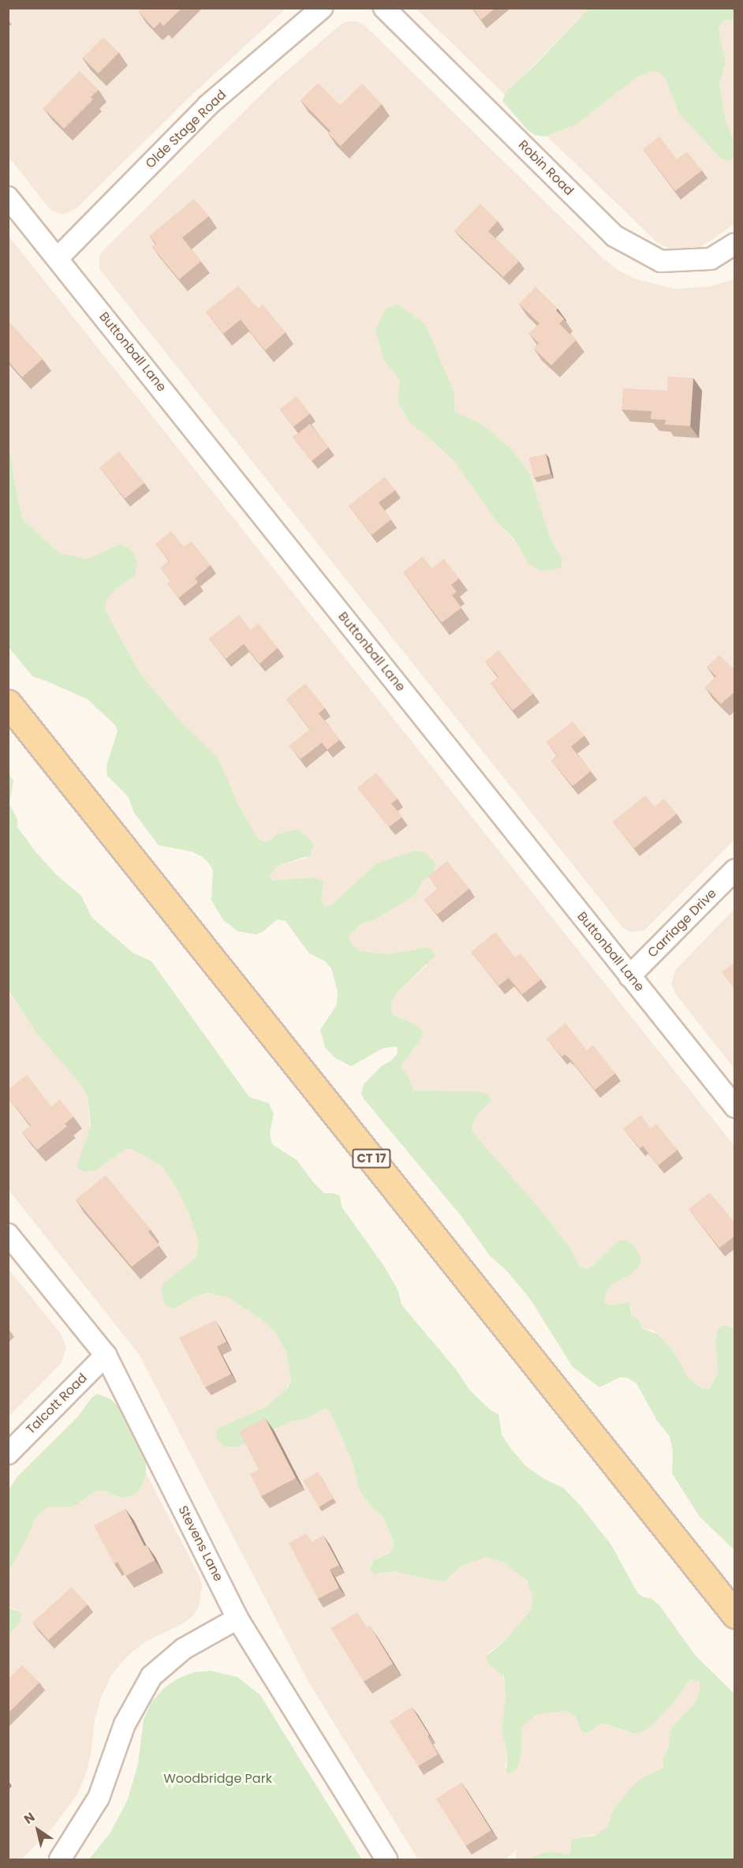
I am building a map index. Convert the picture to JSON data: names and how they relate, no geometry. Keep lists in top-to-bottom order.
{
  "streets": {
    "main road": ["CT 17"],
    "street": [
      "Olde Stage Road",
      "Robin Road",
      "Buttonball Lane",
      "Carriage Drive",
      "Talcott Road",
      "Stevens Lane"
    ]
  },
  "crossings": [
    ["Olde Stage Road", "Buttonball Lane"],
    ["Buttonball Lane", "Carriage Drive"],
    ["Talcott Road", "Stevens Lane"]
  ],
  "parks": ["Woodbridge Park"],
  "north": "top left"
}
